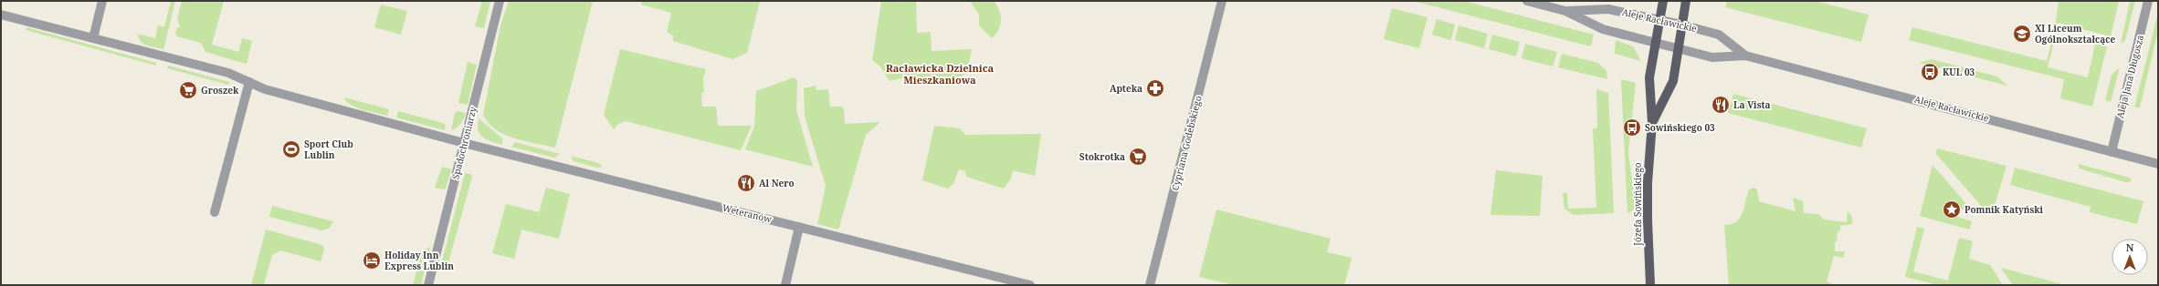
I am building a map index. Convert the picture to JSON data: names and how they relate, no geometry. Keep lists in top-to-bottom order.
{
  "streets": {
    "main road": ["Józefa Sowińskiego"],
    "street": [
      "Aleje Racławickie",
      "Aleja Jana Długosza",
      "Spadochroniarzy",
      "Cypriana Godebskiego",
      "Weteranów"
    ]
  },
  "crossings": [
    ["Aleje Racławickie", "Aleja Jana Długosza"],
    ["Aleje Racławickie", "Józefa Sowińskiego"],
    ["Spadochroniarzy", "Weteranów"]
  ],
  "districts": ["Racławicka Dzielnica Mieszkaniowa"],
  "places": {
    "school or university": ["XI Liceum Ogólnokształcące"],
    "bus stop": ["KUL 03", "Sowińskiego 03"],
    "pharmacy": ["Apteka"],
    "supermarket": ["Groszek", "Stokrotka"],
    "restaurant": ["La Vista", "Al Nero"],
    "sports": ["Sport Club Lublin"],
    "place": ["Pomnik Katyński"],
    "hotel": ["Holiday Inn Express Lublin"]
  },
  "north": "top"
}
